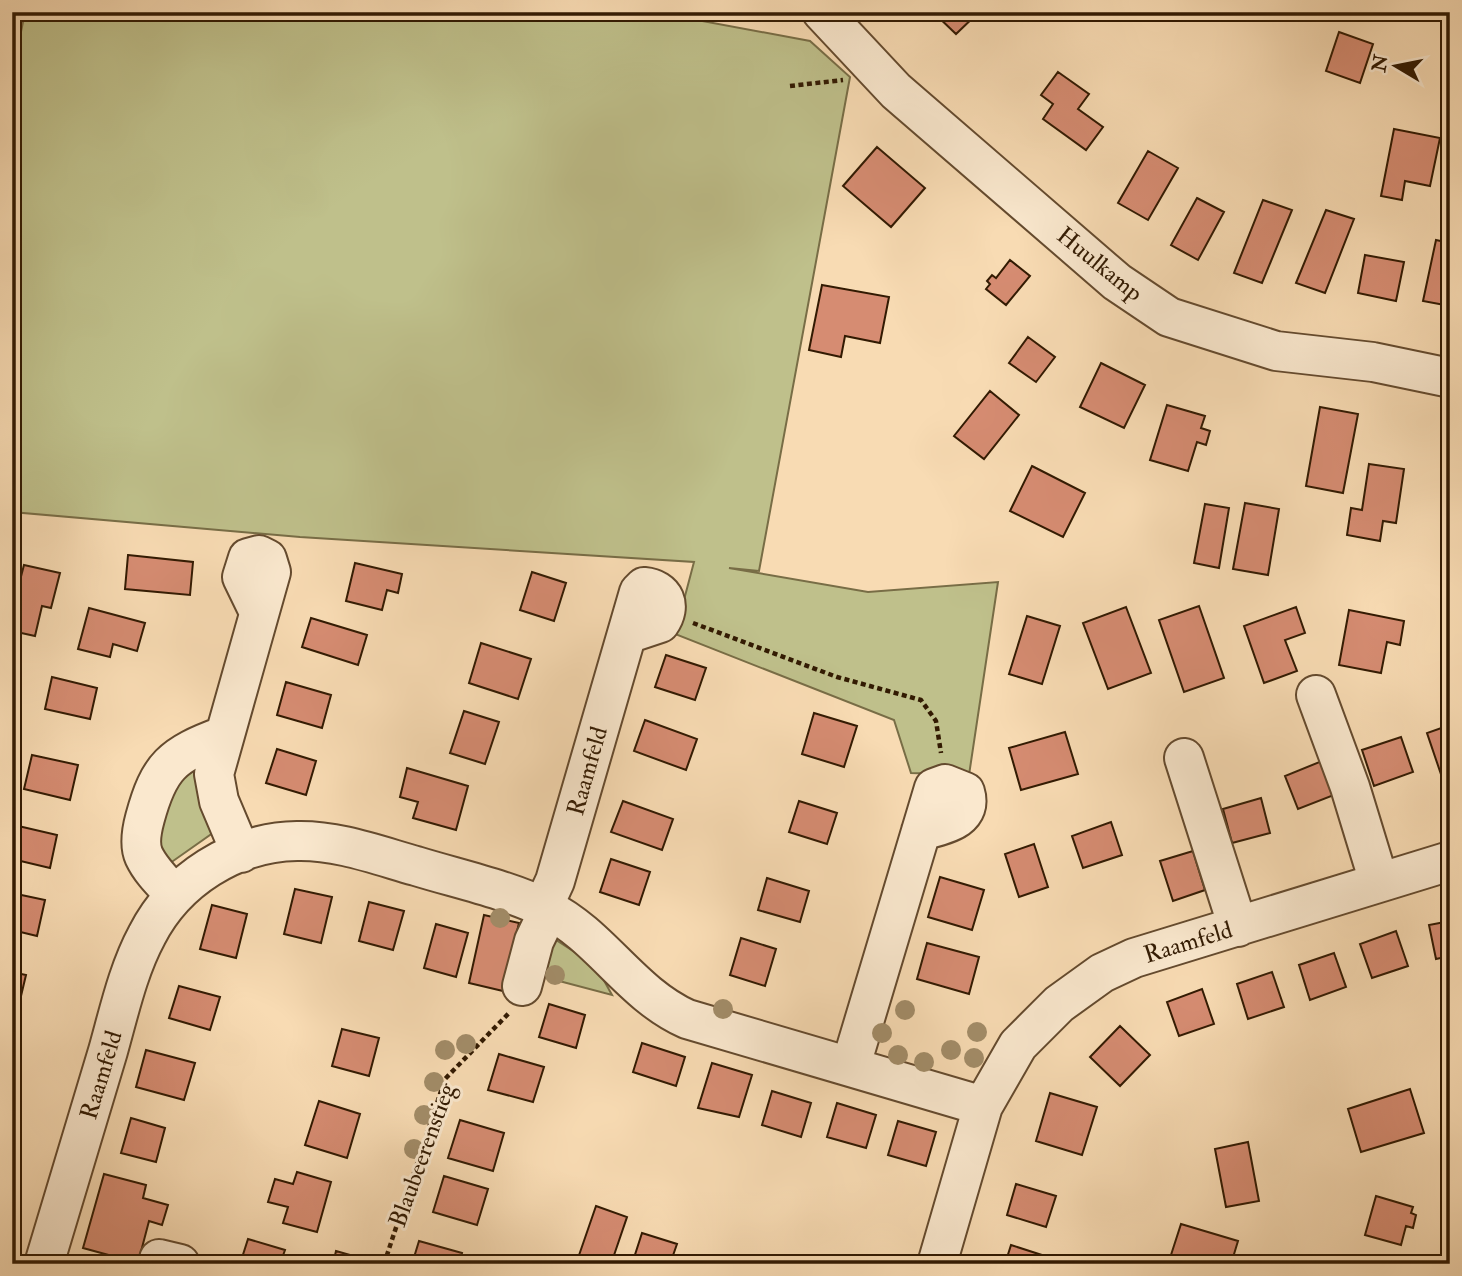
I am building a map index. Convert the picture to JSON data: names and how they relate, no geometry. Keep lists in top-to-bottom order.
{
  "streets": {
    "street": ["Huulkamp", "Raamfeld"],
    "path": ["Blaubeerenstieg"]
  },
  "north": "left"
}
